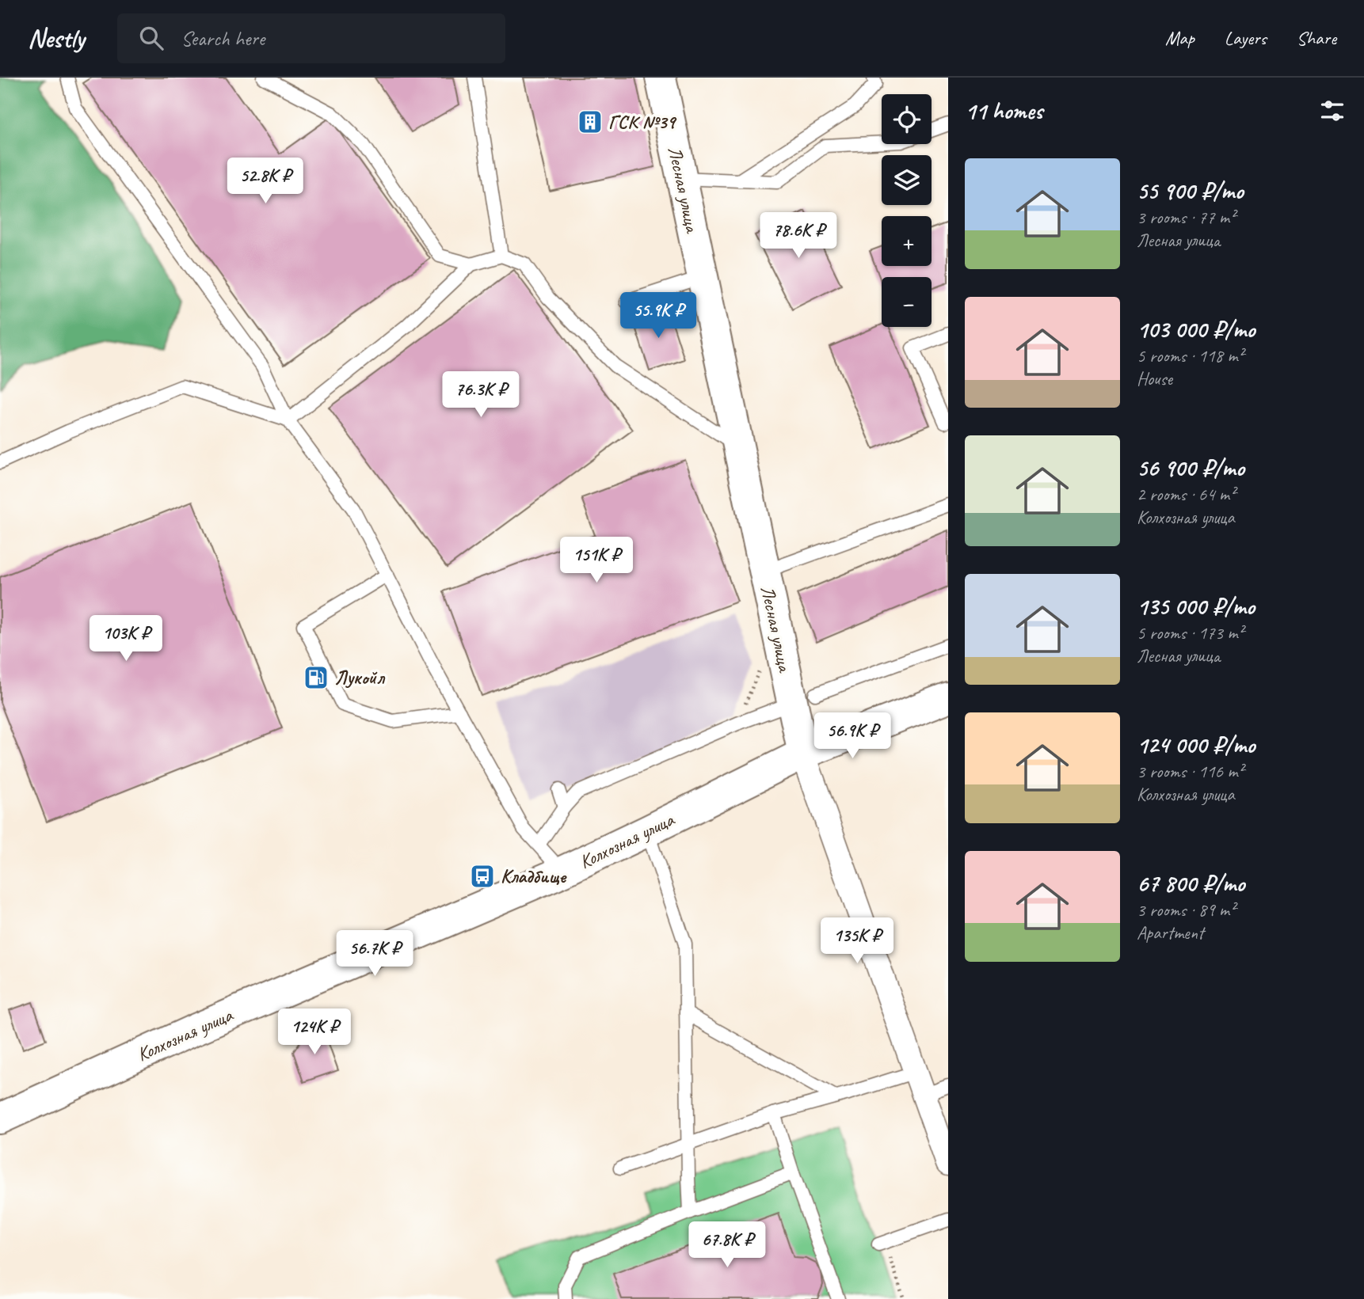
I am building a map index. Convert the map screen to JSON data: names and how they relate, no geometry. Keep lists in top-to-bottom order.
{
  "streets": {
    "street": ["Лесная улица", "Колхозная улица"]
  },
  "crossings": [
    ["Лесная улица", "Колхозная улица"]
  ],
  "places": {
    "building": ["ГСК №39"],
    "fuel station": ["Лукойл"],
    "bus stop": ["Кладбище"]
  },
  "page": {
    "header": "Nestly",
    "search": "Search here",
    "nav": ["Map", "Layers", "Share"],
    "heading": "11 homes",
    "map_buttons": ["+", "−"],
    "list": [
      {
        "name": "55 900 ₽/mo",
        "note": "3 rooms · 77 m² · Лесная улица"
      },
      {
        "name": "103 000 ₽/mo",
        "note": "5 rooms · 118 m² · House"
      },
      {
        "name": "56 900 ₽/mo",
        "note": "2 rooms · 64 m² · Колхозная улица"
      },
      {
        "name": "135 000 ₽/mo",
        "note": "5 rooms · 173 m² · Лесная улица"
      },
      {
        "name": "124 000 ₽/mo",
        "note": "3 rooms · 116 m² · Колхозная улица"
      },
      {
        "name": "67 800 ₽/mo",
        "note": "3 rooms · 89 m² · Apartment"
      }
    ],
    "price": [
      "52.8K ₽",
      "78.6K ₽",
      "55.9K ₽",
      "76.3K ₽",
      "151K ₽",
      "103K ₽",
      "56.9K ₽",
      "135K ₽",
      "56.7K ₽",
      "124K ₽",
      "67.8K ₽"
    ]
  }
}
